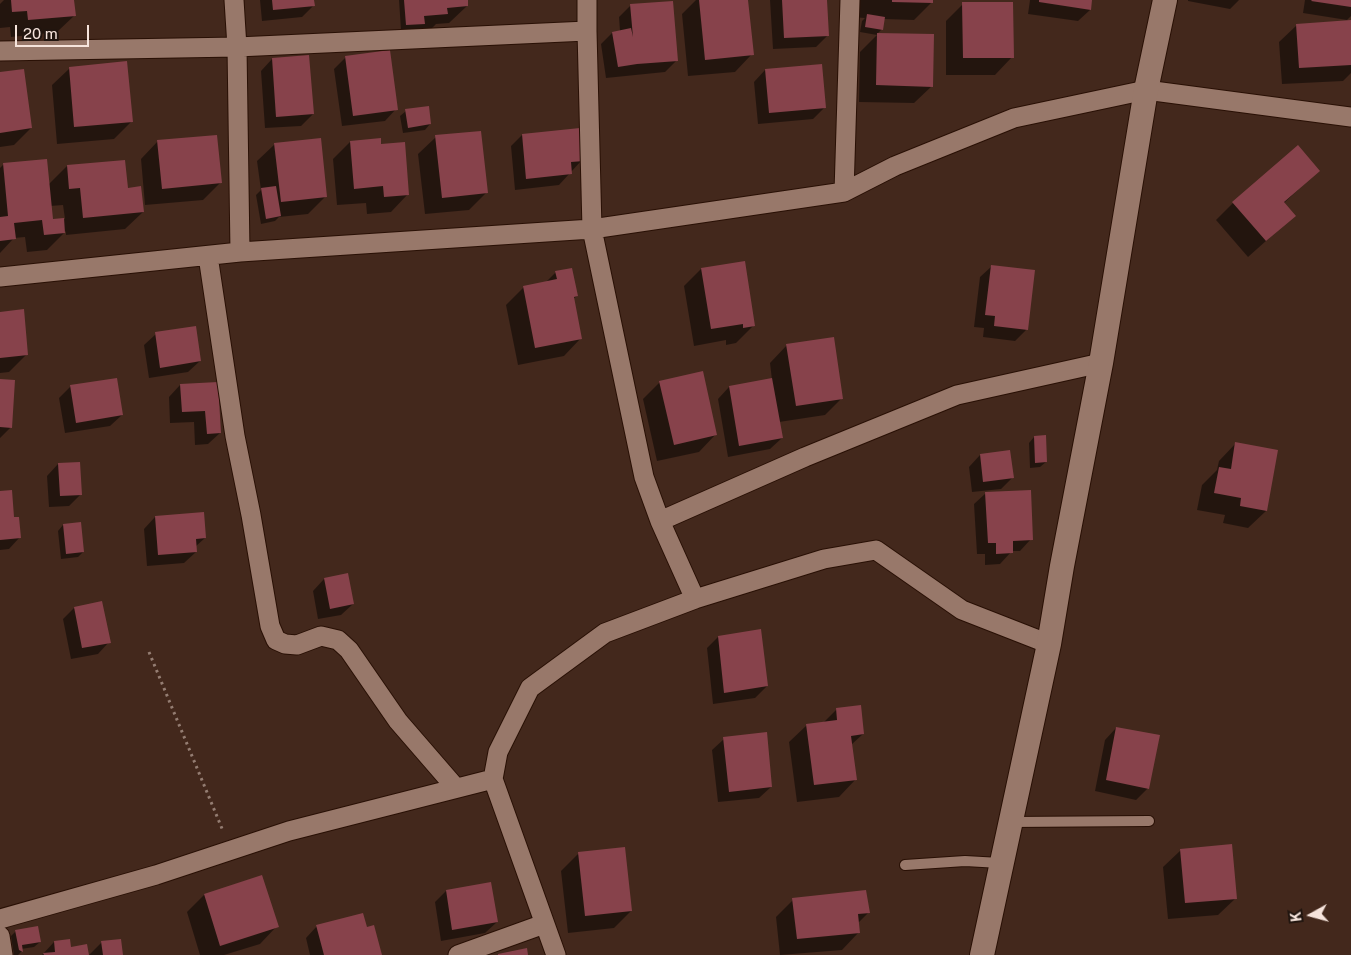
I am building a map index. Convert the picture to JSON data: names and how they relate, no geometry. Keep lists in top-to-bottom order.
{
  "scale_bar": "20 m",
  "north": "left"
}
